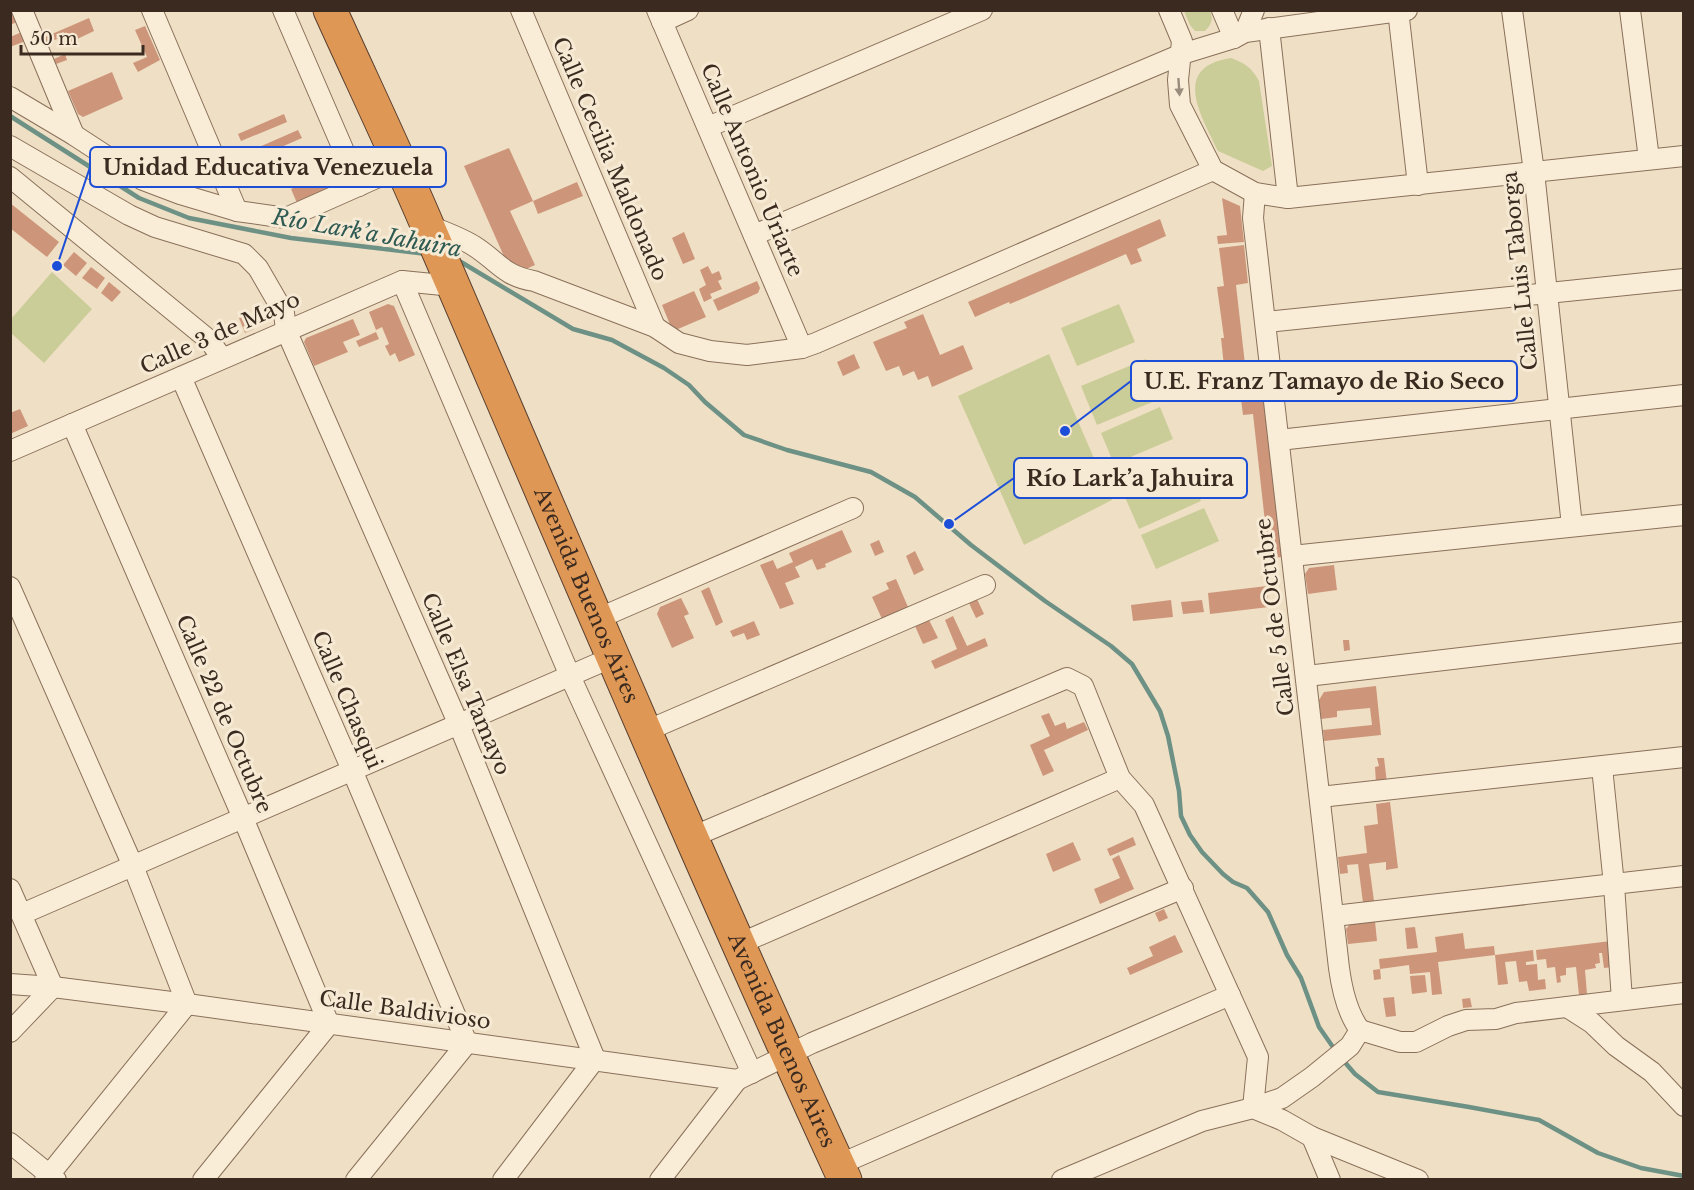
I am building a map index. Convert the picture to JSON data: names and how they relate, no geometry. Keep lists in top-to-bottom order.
{
  "streets": {
    "highway": ["Avenida Buenos Aires"],
    "street": [
      "Calle Cecilia Maldonado",
      "Calle Antonio Uriarte",
      "Calle Luis Taborga",
      "Calle 3 de Mayo",
      "Calle 5 de Octubre",
      "Calle Elsa Tamayo",
      "Calle Chasqui",
      "Calle 22 de Octubre",
      "Calle Baldivioso"
    ]
  },
  "crossings": [
    ["Calle 3 de Mayo", "Avenida Buenos Aires"],
    ["Calle 3 de Mayo", "Calle Elsa Tamayo"],
    ["Calle 3 de Mayo", "Calle Chasqui"],
    ["Calle 3 de Mayo", "Calle 22 de Octubre"],
    ["Calle Elsa Tamayo", "Calle Baldivioso"],
    ["Calle Chasqui", "Calle Baldivioso"],
    ["Calle 22 de Octubre", "Calle Baldivioso"]
  ],
  "water": ["Río Lark’a Jahuira"],
  "places": ["Unidad Educativa Venezuela", "U.E. Franz Tamayo de Rio Seco", "Río Lark’a Jahuira"],
  "scale_bar": "50 m"
}
